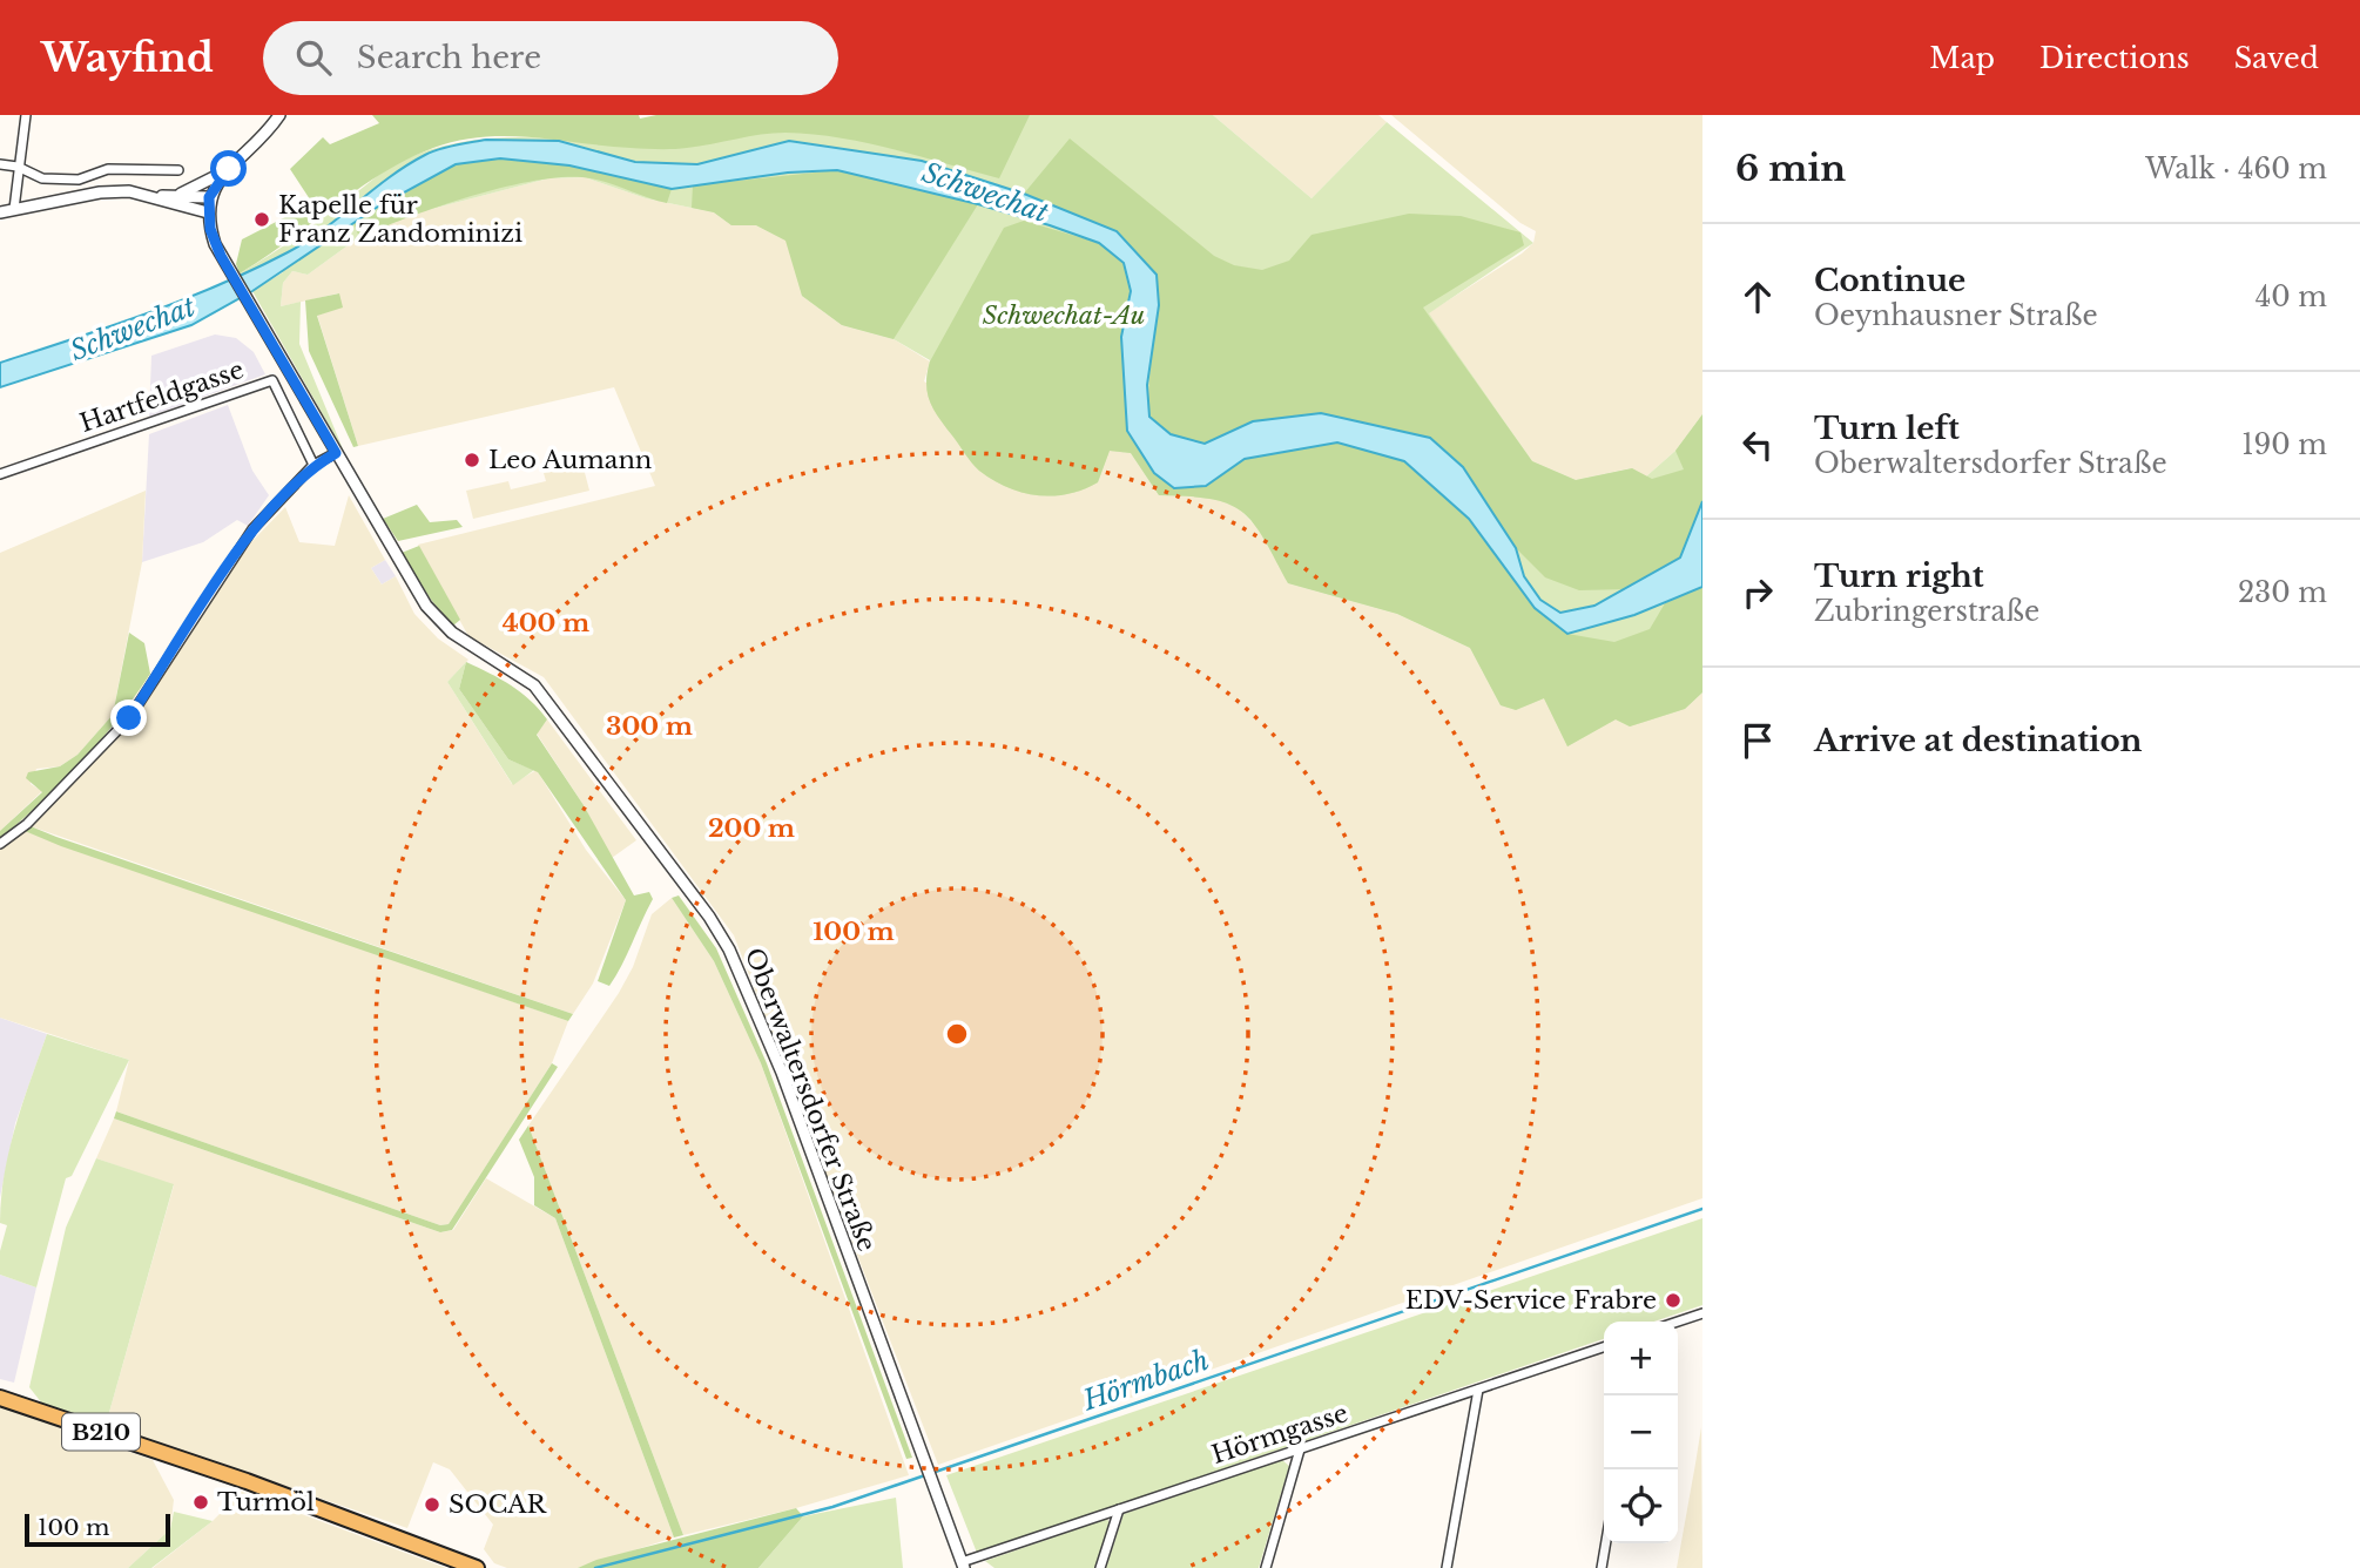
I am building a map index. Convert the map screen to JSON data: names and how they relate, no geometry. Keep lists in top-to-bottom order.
{
  "streets": {
    "main road": ["B210"],
    "street": ["Hartfeldgasse", "Oberwaltersdorfer Straße", "Hörmgasse"]
  },
  "crossings": [
    ["Oberwaltersdorfer Straße", "Hörmgasse"]
  ],
  "water": ["Schwechat", "Hörmbach"],
  "parks": ["Schwechat-Au"],
  "places": [
    "Kapelle für Franz Zandominizi",
    "Leo Aumann",
    "EDV-Service Frabre",
    "Turmöl",
    "SOCAR"
  ],
  "scale_bar": "100 m",
  "page": {
    "header": "Wayfind",
    "search": "Search here",
    "nav": ["Map", "Directions", "Saved"],
    "heading": ["6 min", "Walk · 460 m"],
    "list": [
      ["Continue", "Oeynhausner Straße", "40 m"],
      ["Turn left", "Oberwaltersdorfer Straße", "190 m"],
      ["Turn right", "Zubringerstraße", "230 m"],
      "Arrive at destination"
    ],
    "map_buttons": ["+", "−"],
    "scale": "100 m"
  },
  "rings": [
    "400 m",
    "300 m",
    "200 m",
    "100 m"
  ]
}
